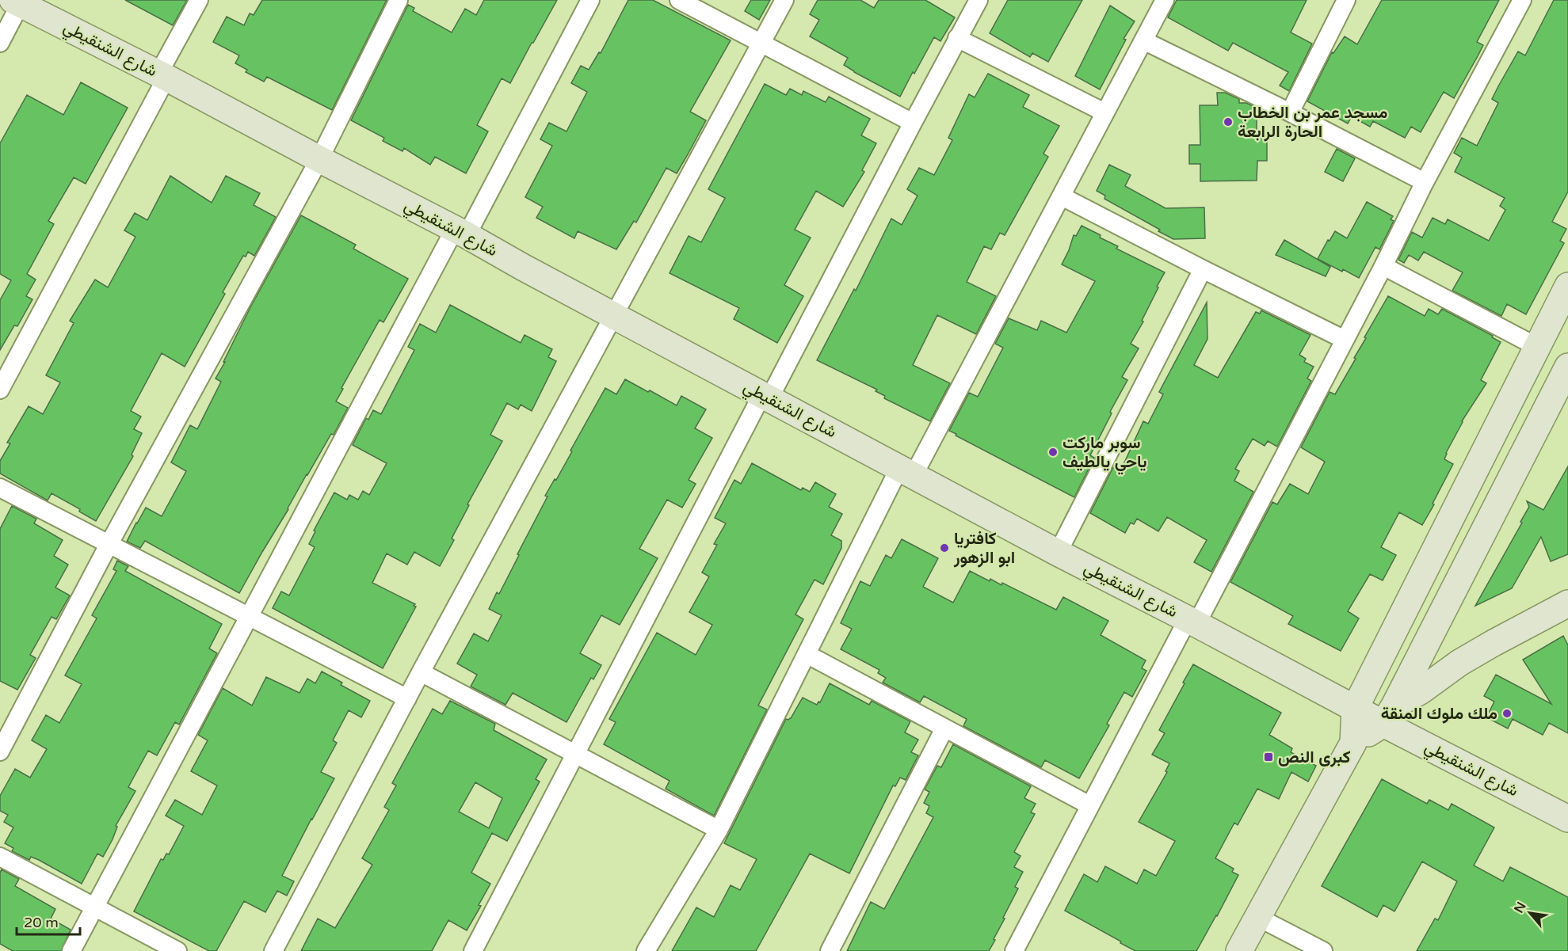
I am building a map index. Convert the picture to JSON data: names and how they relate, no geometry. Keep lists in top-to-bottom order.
{
  "streets": {
    "street": ["شارع الشنقيطي"]
  },
  "places": {
    "other": [
      "مسجد عمر بن الخطاب الحارة الرابعة",
      "سوبر ماركت ياحي يالطيف",
      "كافتريا ابو الزهور",
      "ملك ملوك المنقة"
    ],
    "transit": ["كبرى النص"]
  },
  "scale_bar": "20 m",
  "north": "top left"
}
